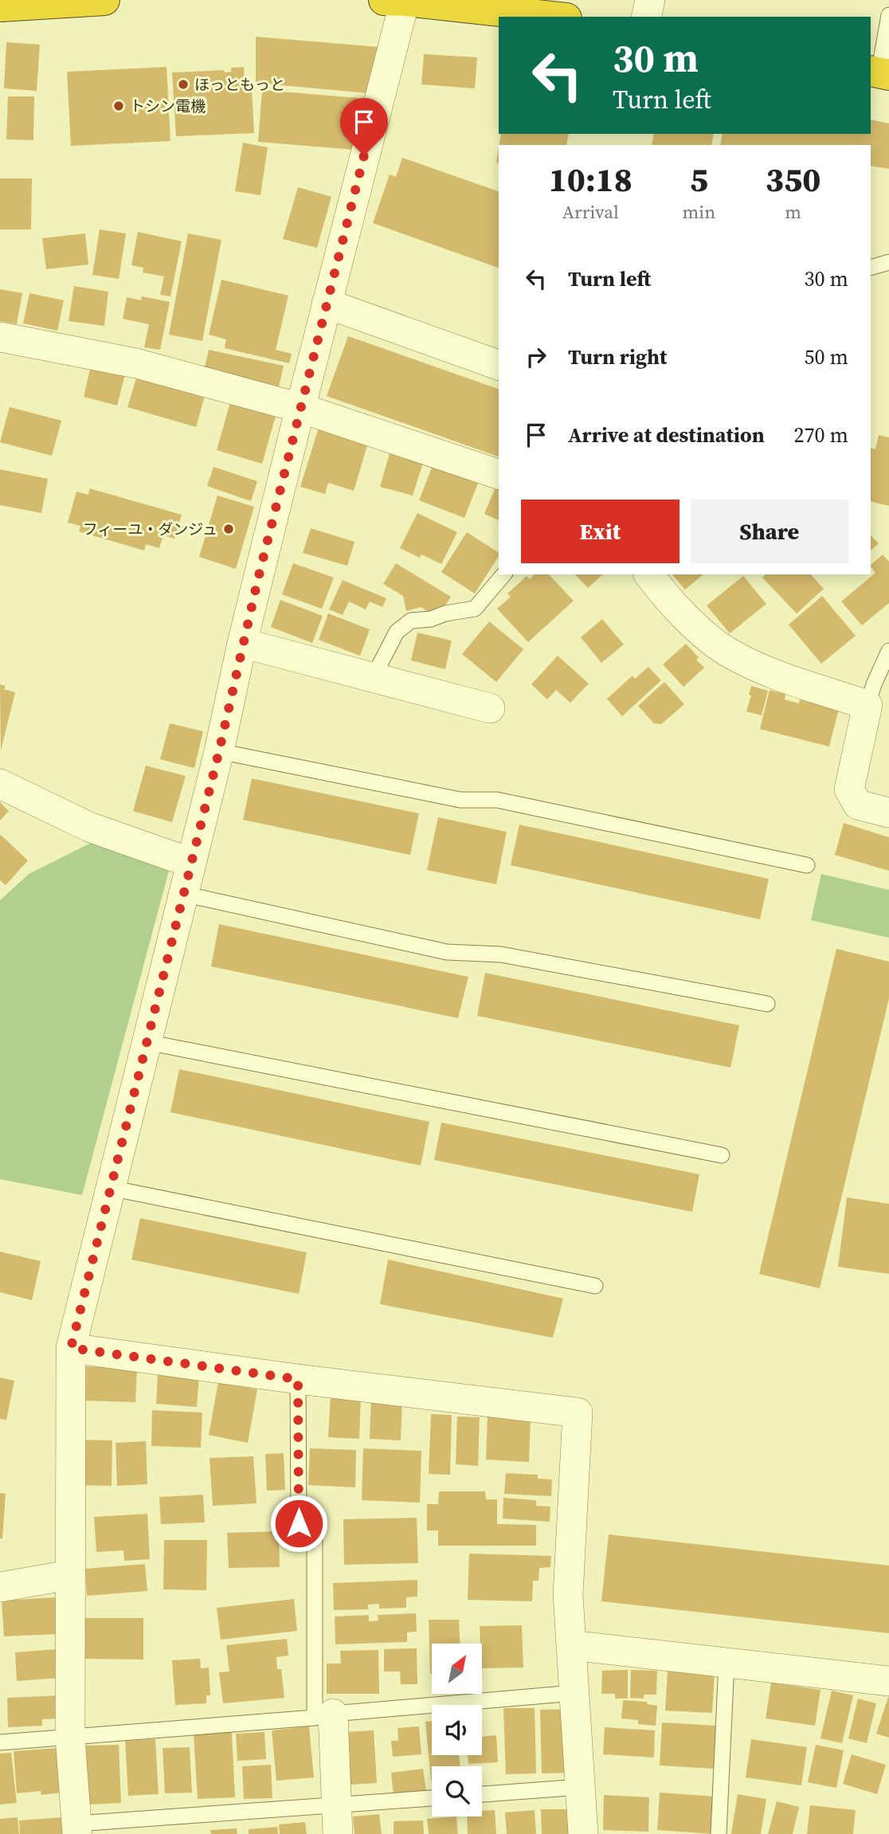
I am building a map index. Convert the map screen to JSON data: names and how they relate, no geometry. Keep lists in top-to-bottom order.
{
  "places": ["ほっともっと", "トシン電機", "フィーユ・ダンジュ"],
  "north": "top right",
  "page": {
    "turn": ["30 m", "Turn left"],
    "eta": [
      "10:18",
      "Arrival",
      "5",
      "min",
      "350",
      "m"
    ],
    "list": [
      {
        "name": "Turn left",
        "value": "30 m"
      },
      {
        "name": "Turn right",
        "value": "50 m"
      },
      {
        "name": "Arrive at destination",
        "value": "270 m"
      }
    ],
    "buttons": ["Exit", "Share"]
  }
}
